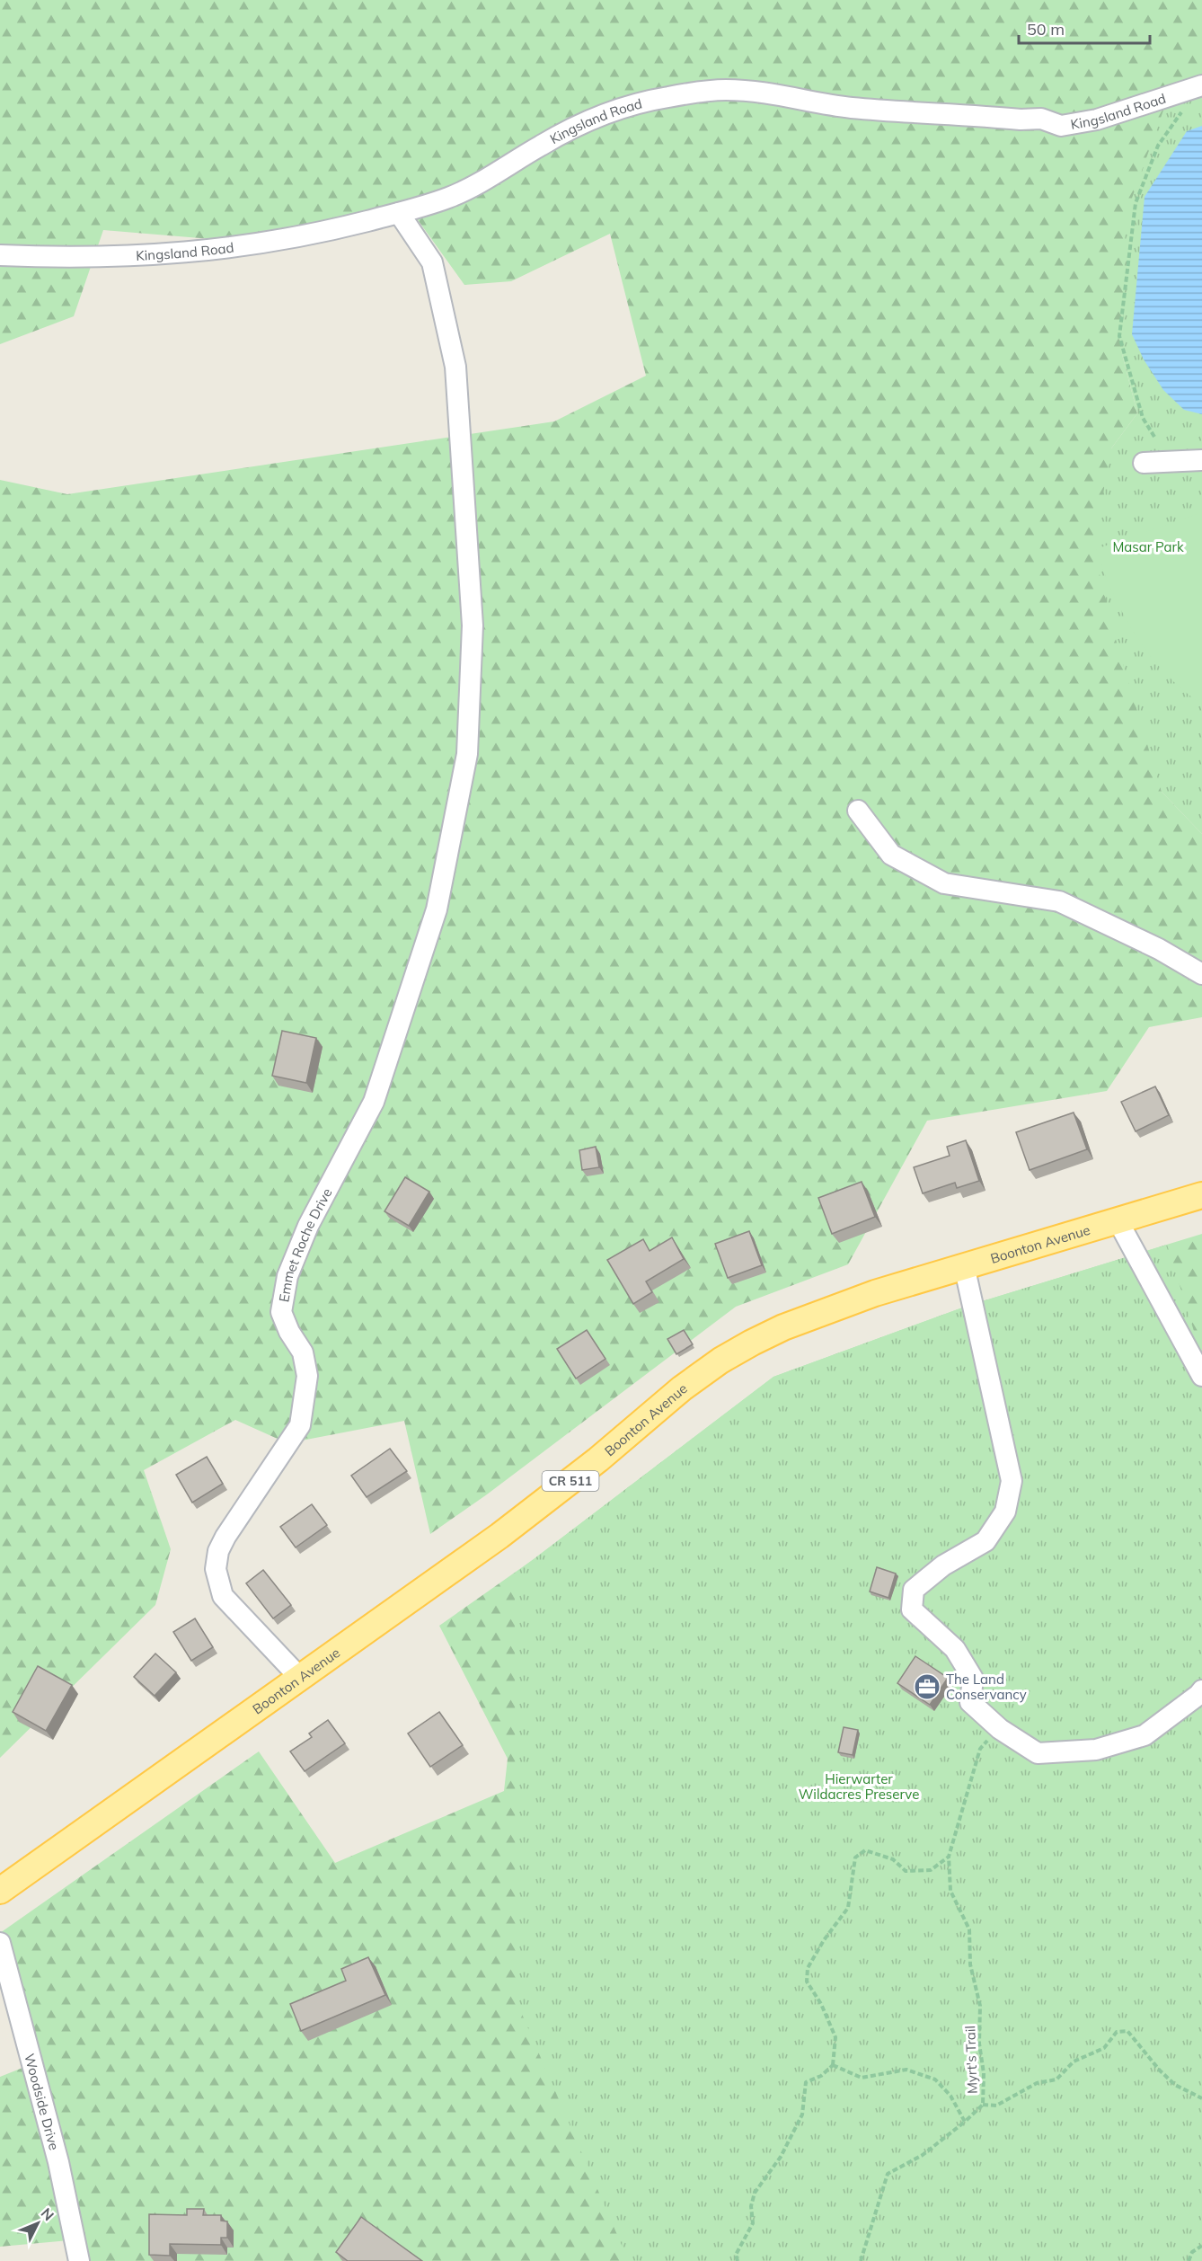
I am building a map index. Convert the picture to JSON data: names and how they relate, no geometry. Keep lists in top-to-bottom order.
{
  "streets": {
    "main road": ["Boonton Avenue", "CR 511"],
    "street": ["Kingsland Road", "Emmet Roche Drive", "Woodside Drive"],
    "path": ["Myrt's Trail"]
  },
  "crossings": [
    ["Kingsland Road", "Emmet Roche Drive"],
    ["Boonton Avenue", "Emmet Roche Drive"]
  ],
  "parks": ["Masar Park", "Hierwarter Wildacres Preserve"],
  "places": {
    "office": ["The Land Conservancy"]
  },
  "scale_bar": "50 m",
  "north": "top right"
}
